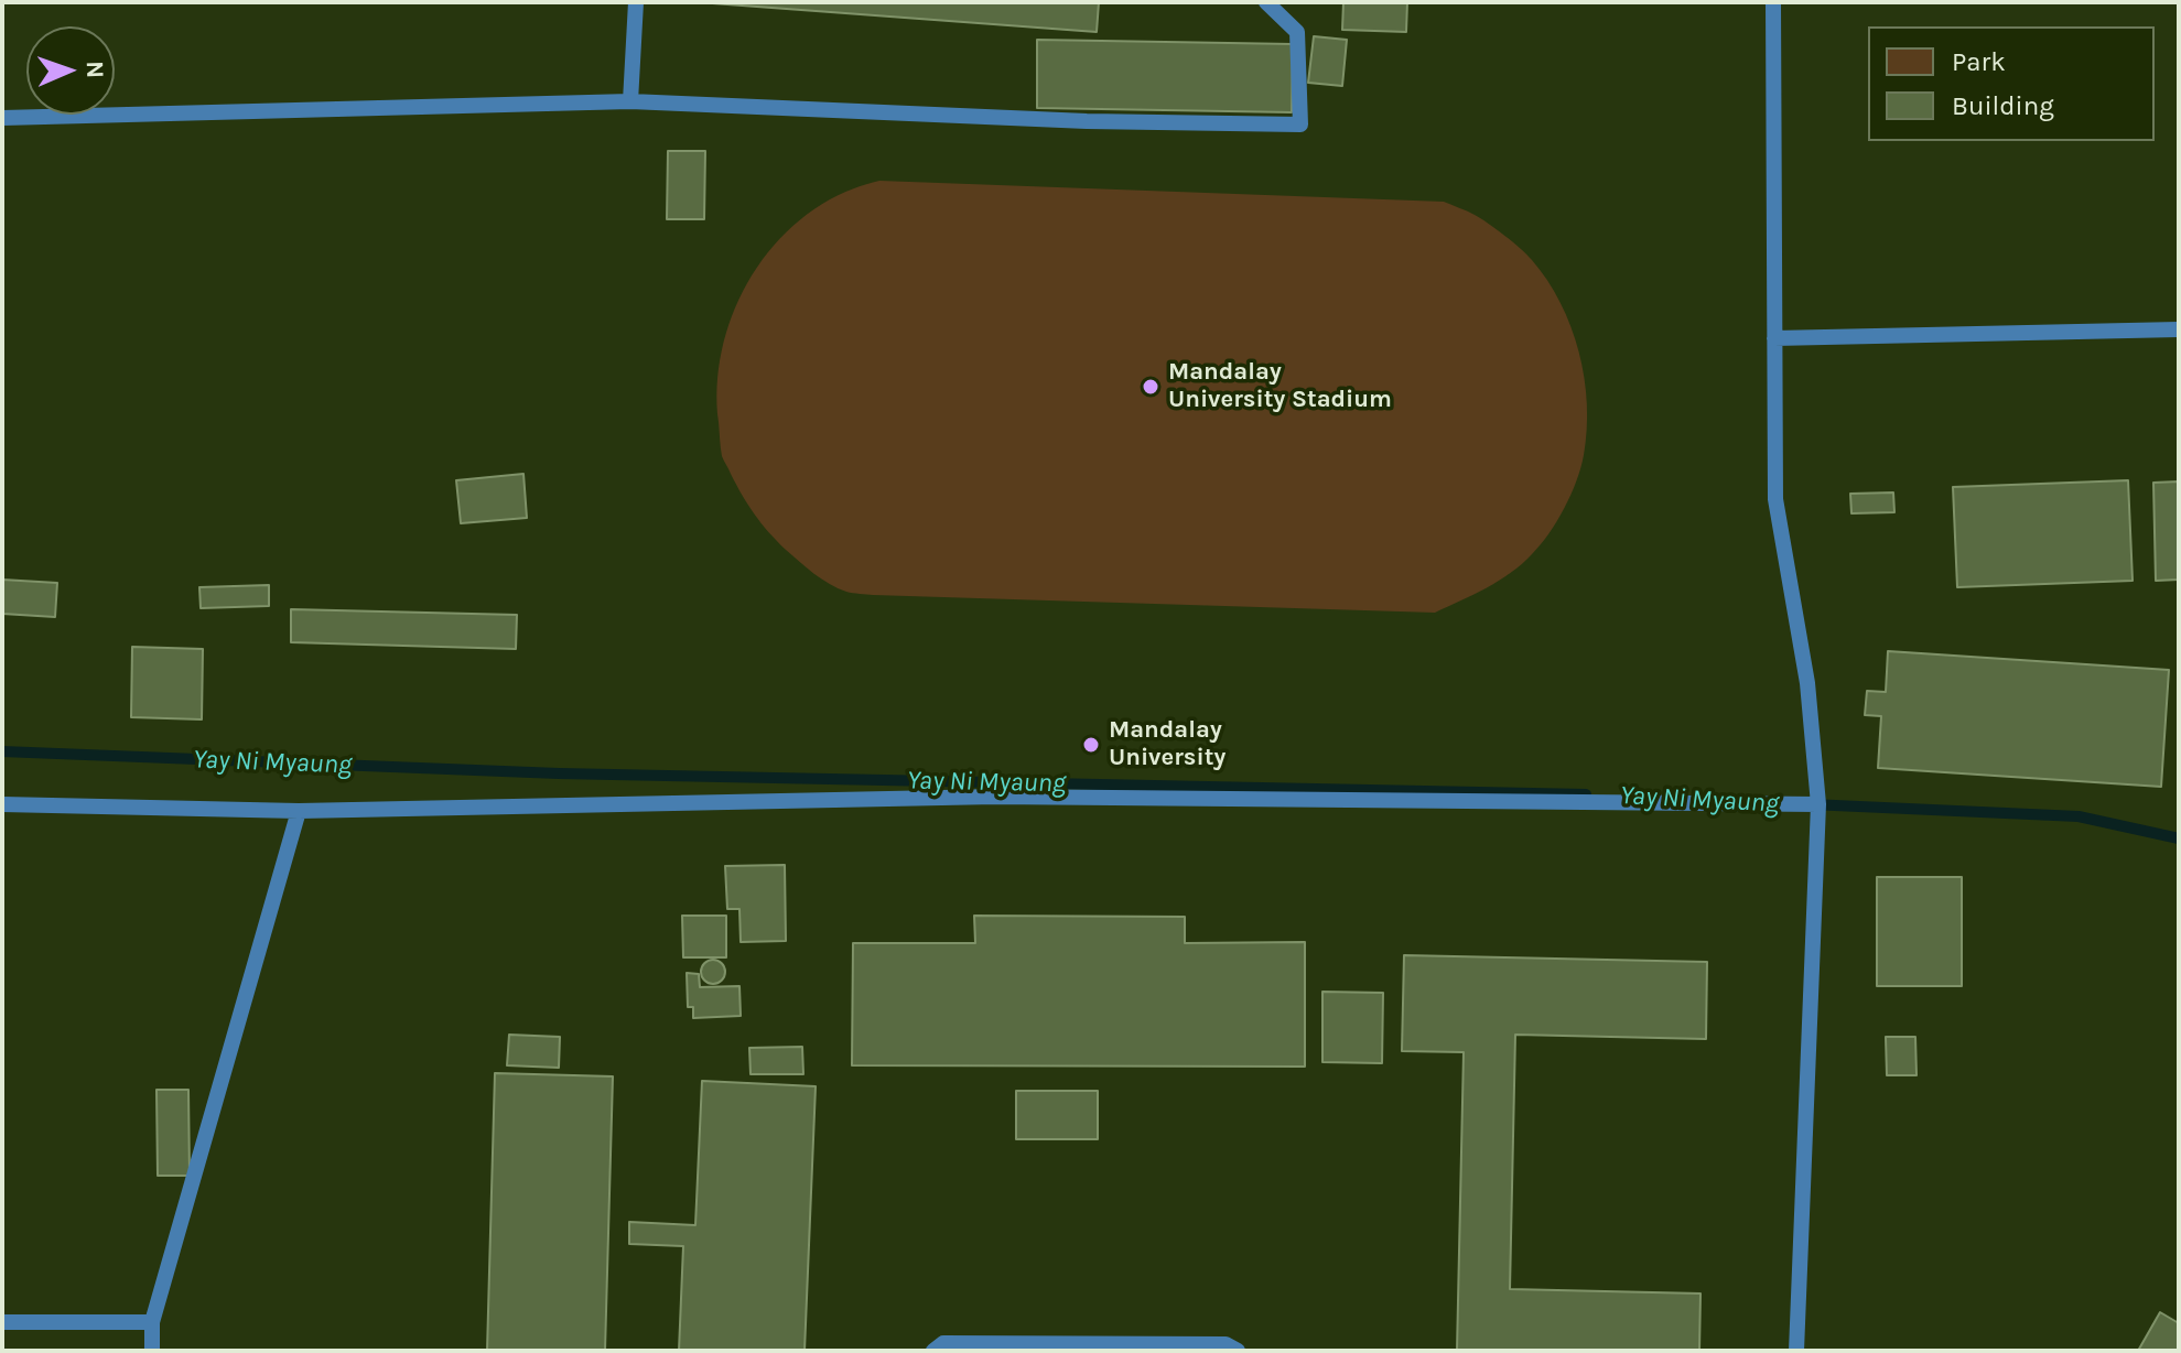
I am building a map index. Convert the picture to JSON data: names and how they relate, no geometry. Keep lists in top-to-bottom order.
{
  "water": ["Yay Ni Myaung"],
  "places": ["Mandalay University Stadium", "Mandalay University"],
  "legend": ["Park", "Building"],
  "north": "right"
}
